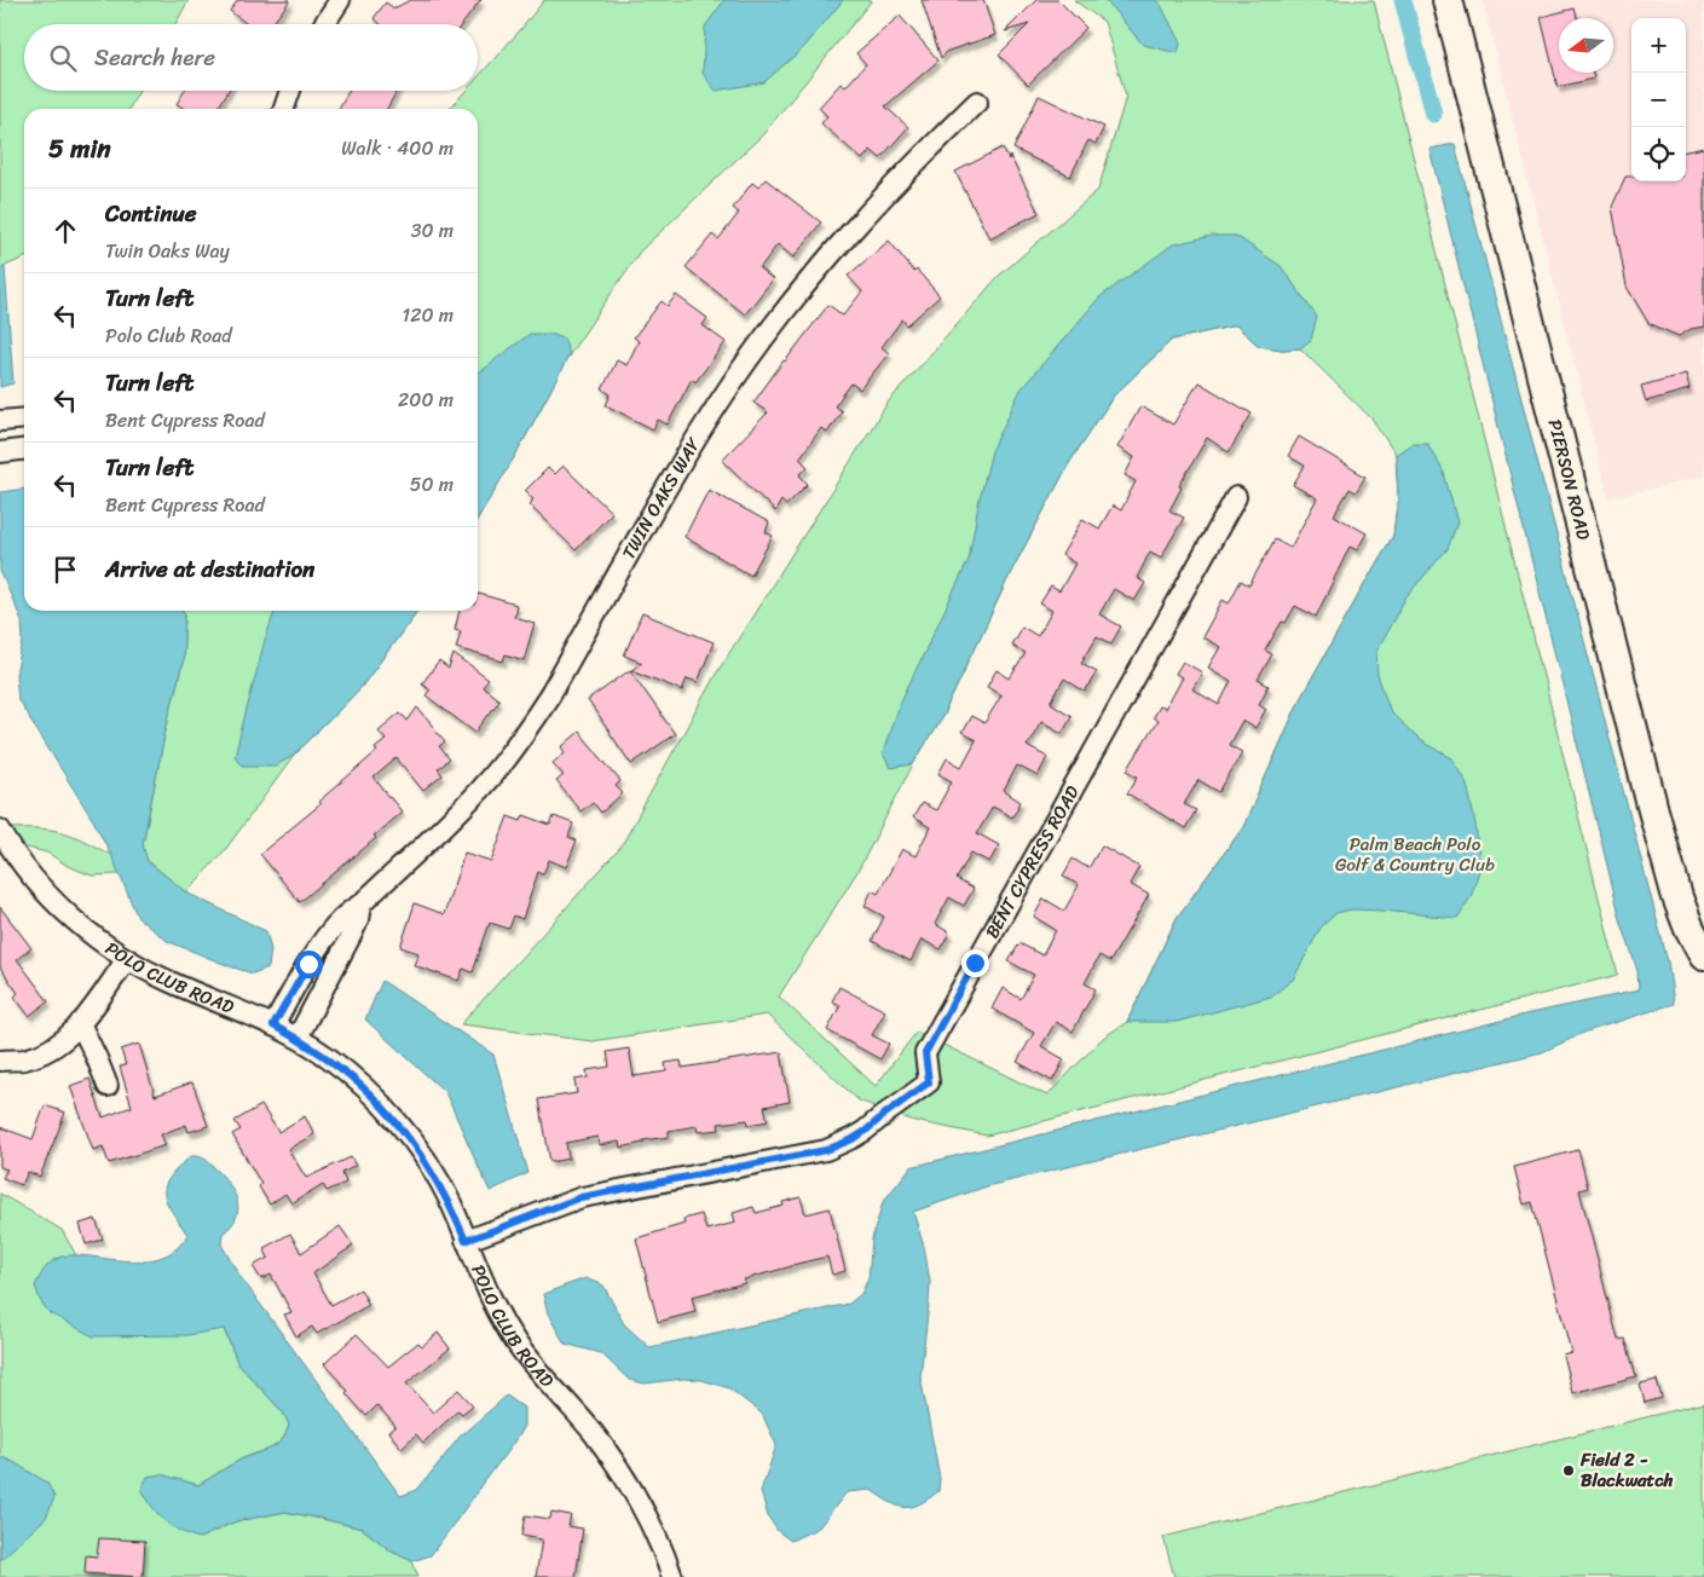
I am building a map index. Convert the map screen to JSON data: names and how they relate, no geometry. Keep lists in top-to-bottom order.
{
  "streets": {
    "street": [
      "PIERSON ROAD",
      "TWIN OAKS WAY",
      "BENT CYPRESS ROAD",
      "POLO CLUB ROAD"
    ]
  },
  "crossings": [
    ["TWIN OAKS WAY", "POLO CLUB ROAD"],
    ["BENT CYPRESS ROAD", "POLO CLUB ROAD"]
  ],
  "parks": ["Palm Beach Polo Golf & Country Club"],
  "places": ["Field 2 - Blackwatch"],
  "north": "left",
  "page": {
    "map_buttons": ["+", "−"],
    "search": "Search here",
    "heading": ["5 min", "Walk · 400 m"],
    "list": [
      ["Continue", "Twin Oaks Way", "30 m"],
      ["Turn left", "Polo Club Road", "120 m"],
      ["Turn left", "Bent Cypress Road", "200 m"],
      ["Turn left", "Bent Cypress Road", "50 m"],
      "Arrive at destination"
    ]
  }
}
